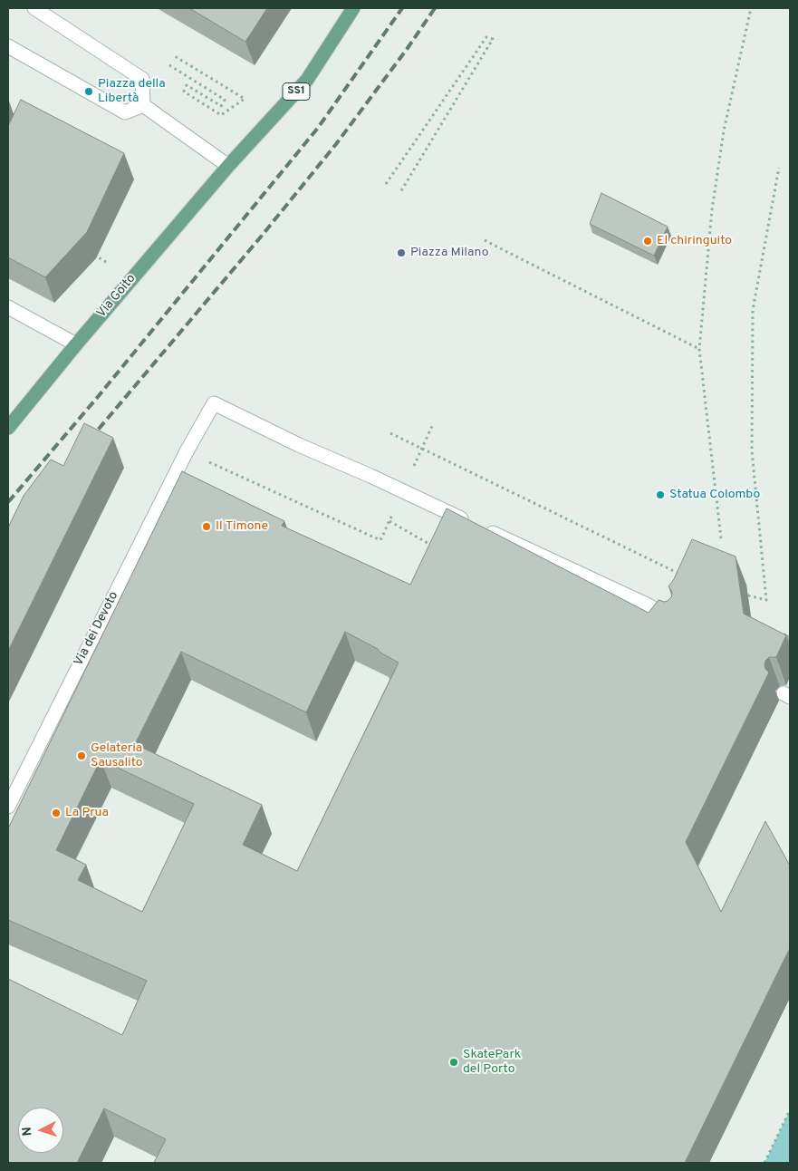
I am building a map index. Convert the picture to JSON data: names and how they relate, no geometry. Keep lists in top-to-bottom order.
{
  "streets": {
    "main road": ["SS1", "Via Goito"],
    "street": ["Via dei Devoto"]
  },
  "crossings": [
    ["SS1", "Via Goito"]
  ],
  "places": [
    "Piazza della Libertà",
    "El chiringuito",
    "Piazza Milano",
    "Statua Colombo",
    "Il Timone",
    "Gelateria Sausalito",
    "La Prua",
    "SkatePark del Porto"
  ],
  "north": "left"
}
